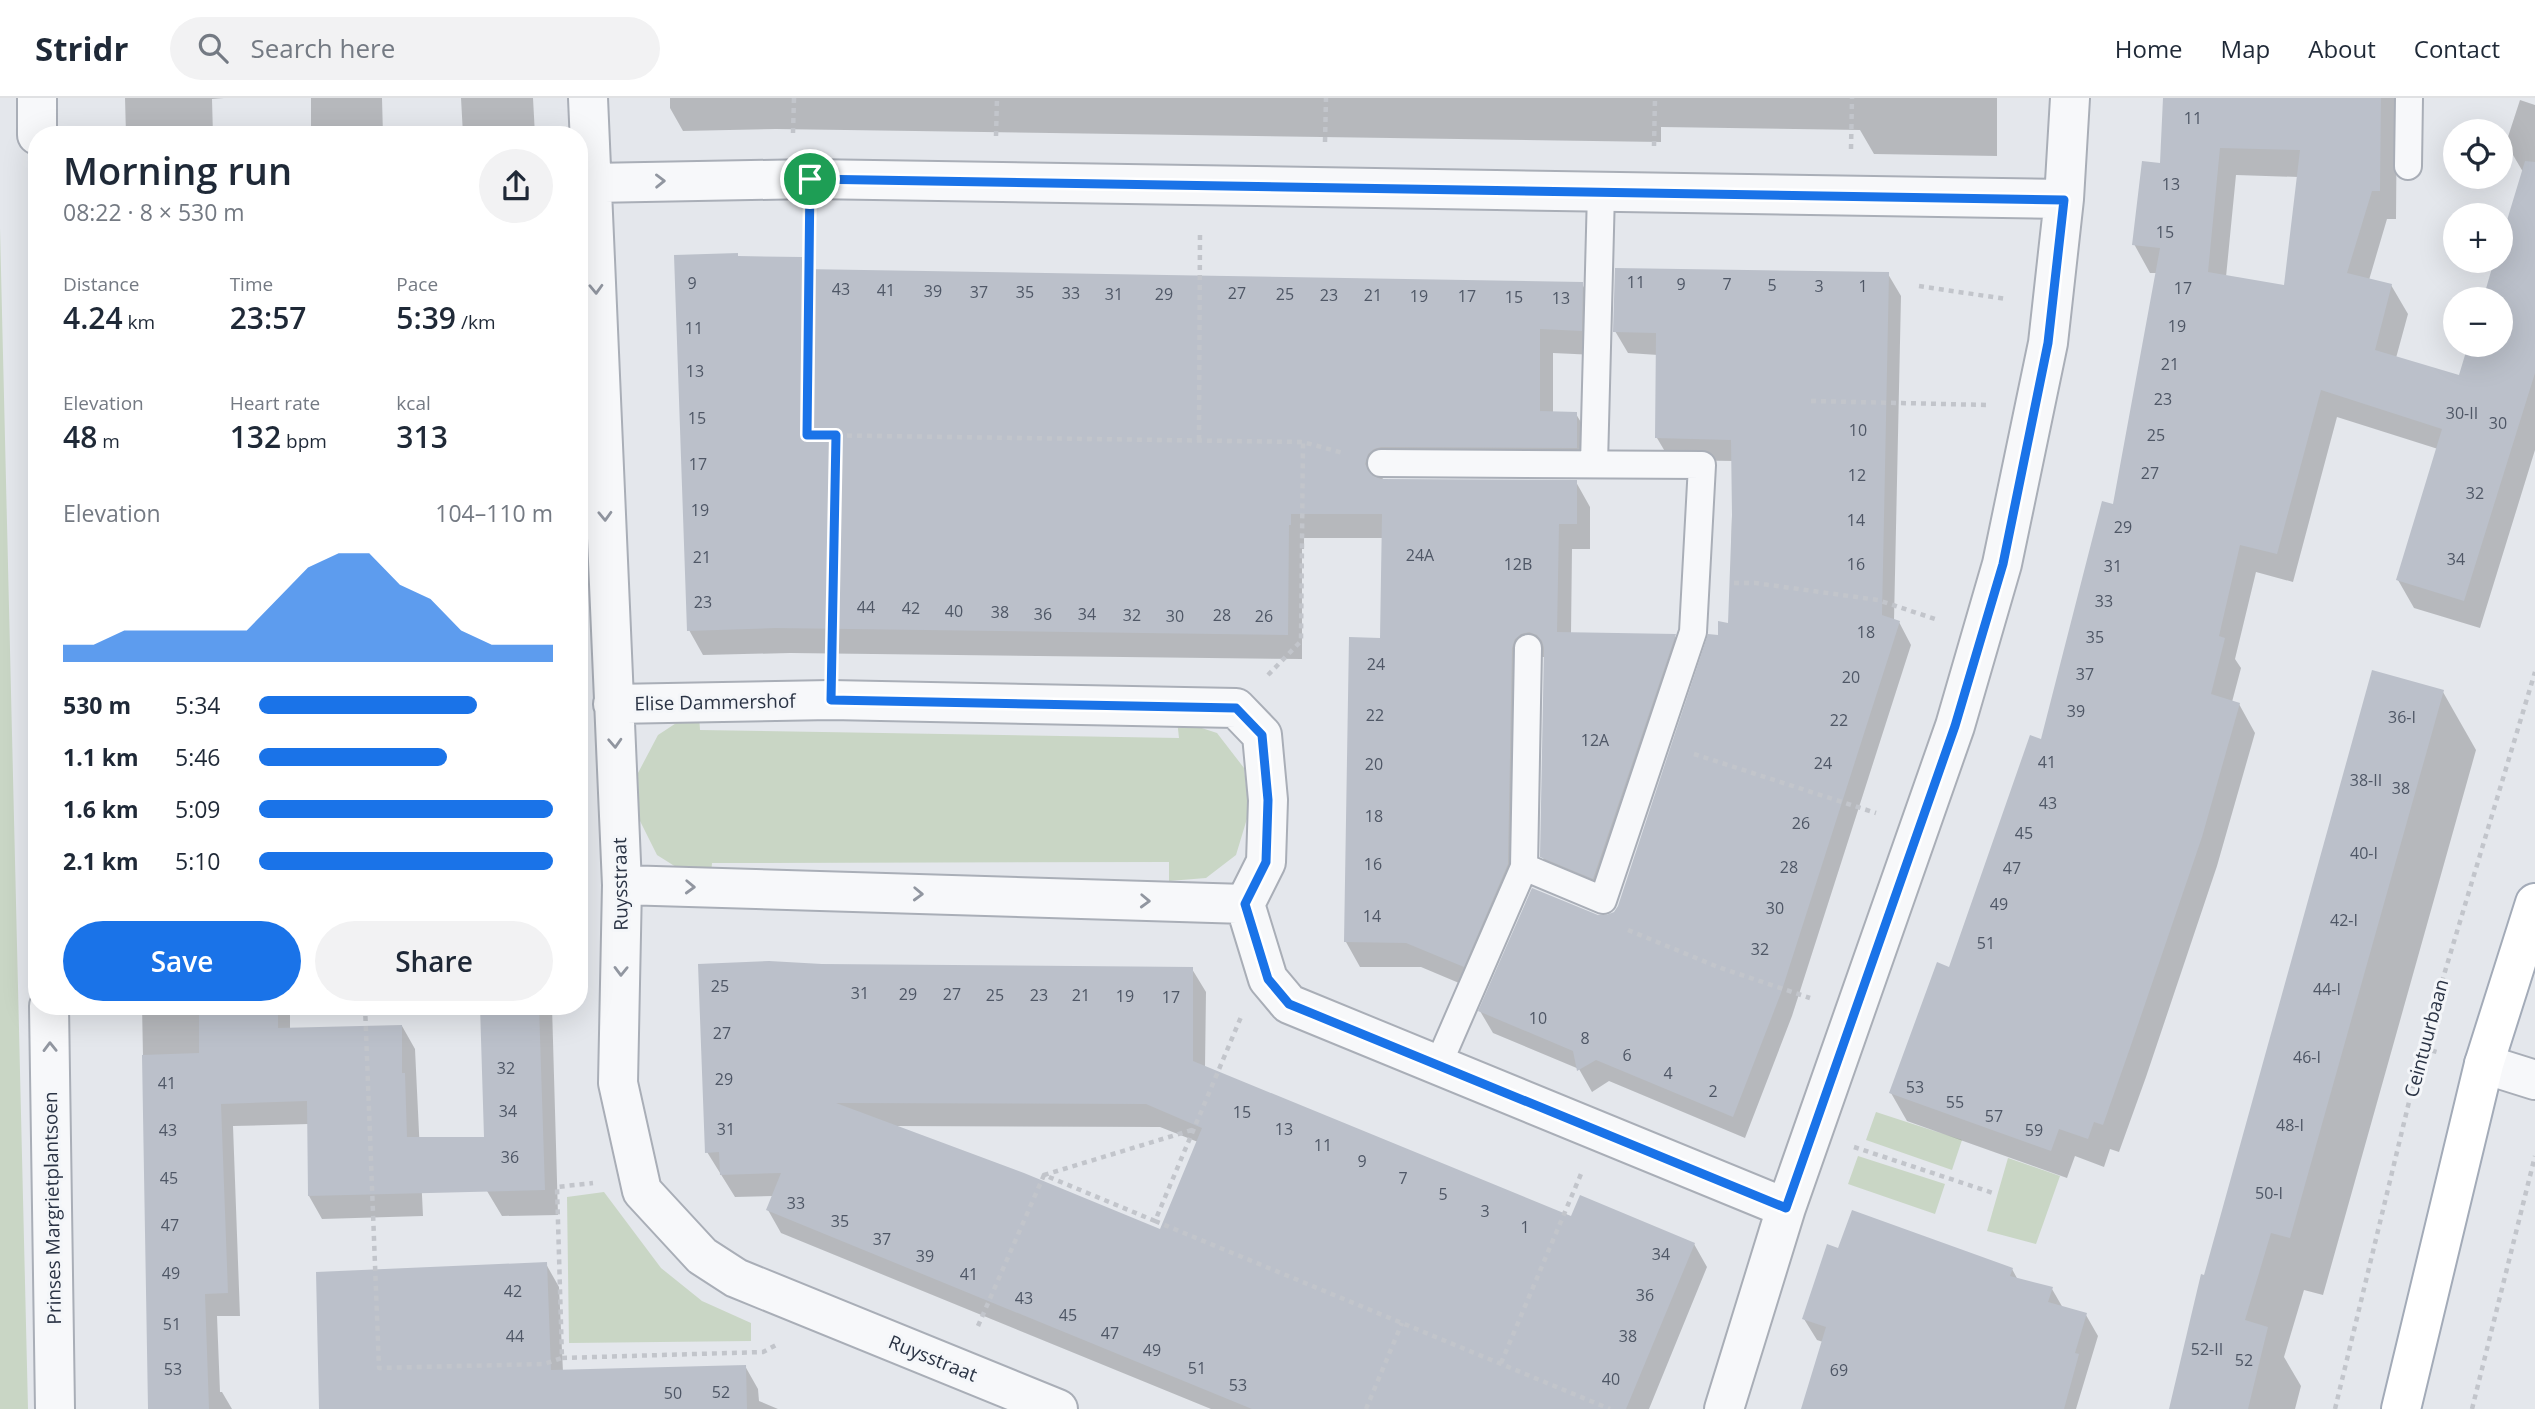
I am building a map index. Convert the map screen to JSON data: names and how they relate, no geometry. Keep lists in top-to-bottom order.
{
  "streets": {
    "street": ["Elise Dammershof", "Ruysstraat", "Prinses Margrietplantsoen"],
    "path": ["Ceintuurbaan"]
  },
  "crossings": [
    ["Elise Dammershof", "Ruysstraat"]
  ],
  "one_way": ["Ruysstraat", "Prinses Margrietplantsoen"],
  "house_numbers": [
    "11",
    "13",
    "15",
    "11",
    "9",
    "9",
    "7",
    "5",
    "3",
    "1",
    "17",
    "43",
    "41",
    "39",
    "37",
    "35",
    "33",
    "27",
    "31",
    "29",
    "25",
    "23",
    "21",
    "19",
    "17",
    "15",
    "13",
    "19",
    "11",
    "21",
    "13",
    "23",
    "30-II",
    "15",
    "30",
    "10",
    "25",
    "17",
    "27",
    "12",
    "32",
    "19",
    "14",
    "29",
    "24A",
    "21",
    "34",
    "12B",
    "16",
    "31",
    "33",
    "23",
    "44",
    "42",
    "40",
    "38",
    "36",
    "34",
    "32",
    "28",
    "30",
    "26",
    "18",
    "35",
    "24",
    "37",
    "20",
    "39",
    "22",
    "36-I",
    "22",
    "12A",
    "41",
    "24",
    "20",
    "38-II",
    "38",
    "43",
    "18",
    "26",
    "45",
    "40-I",
    "16",
    "28",
    "47",
    "49",
    "30",
    "14",
    "42-I",
    "51",
    "32",
    "25",
    "44-I",
    "31",
    "29",
    "27",
    "25",
    "23",
    "21",
    "19",
    "17",
    "10",
    "27",
    "8",
    "6",
    "46-I",
    "32",
    "4",
    "29",
    "41",
    "53",
    "2",
    "55",
    "34",
    "15",
    "57",
    "48-I",
    "31",
    "13",
    "43",
    "59",
    "11",
    "36",
    "9",
    "45",
    "7",
    "50-I",
    "5",
    "33",
    "3",
    "35",
    "47",
    "1",
    "37",
    "34",
    "39",
    "49",
    "41",
    "42",
    "36",
    "43",
    "45",
    "51",
    "47",
    "44",
    "38",
    "52-II",
    "49",
    "52",
    "51",
    "53",
    "69",
    "40",
    "53",
    "52",
    "50"
  ],
  "page": {
    "header": "Stridr",
    "search": "Search here",
    "nav": [
      "Home",
      "Map",
      "About",
      "Contact"
    ],
    "map_buttons": ["+", "−"],
    "heading": ["Morning run", "08:22 · 8 × 530 m"],
    "stats": [
      ["Distance", "4.24 km"],
      ["Time", "23:57"],
      ["Pace", "5:39 /km"],
      ["Elevation", "48 m"],
      ["Heart rate", "132 bpm"],
      ["kcal", "313"]
    ],
    "chart": ["Elevation", "104–110 m"],
    "list": [
      {
        "name": "530 m",
        "note": "5:34"
      },
      {
        "name": "1.1 km",
        "note": "5:46"
      },
      {
        "name": "1.6 km",
        "note": "5:09"
      },
      {
        "name": "2.1 km",
        "note": "5:10"
      }
    ],
    "buttons": ["Save", "Share"]
  }
}
